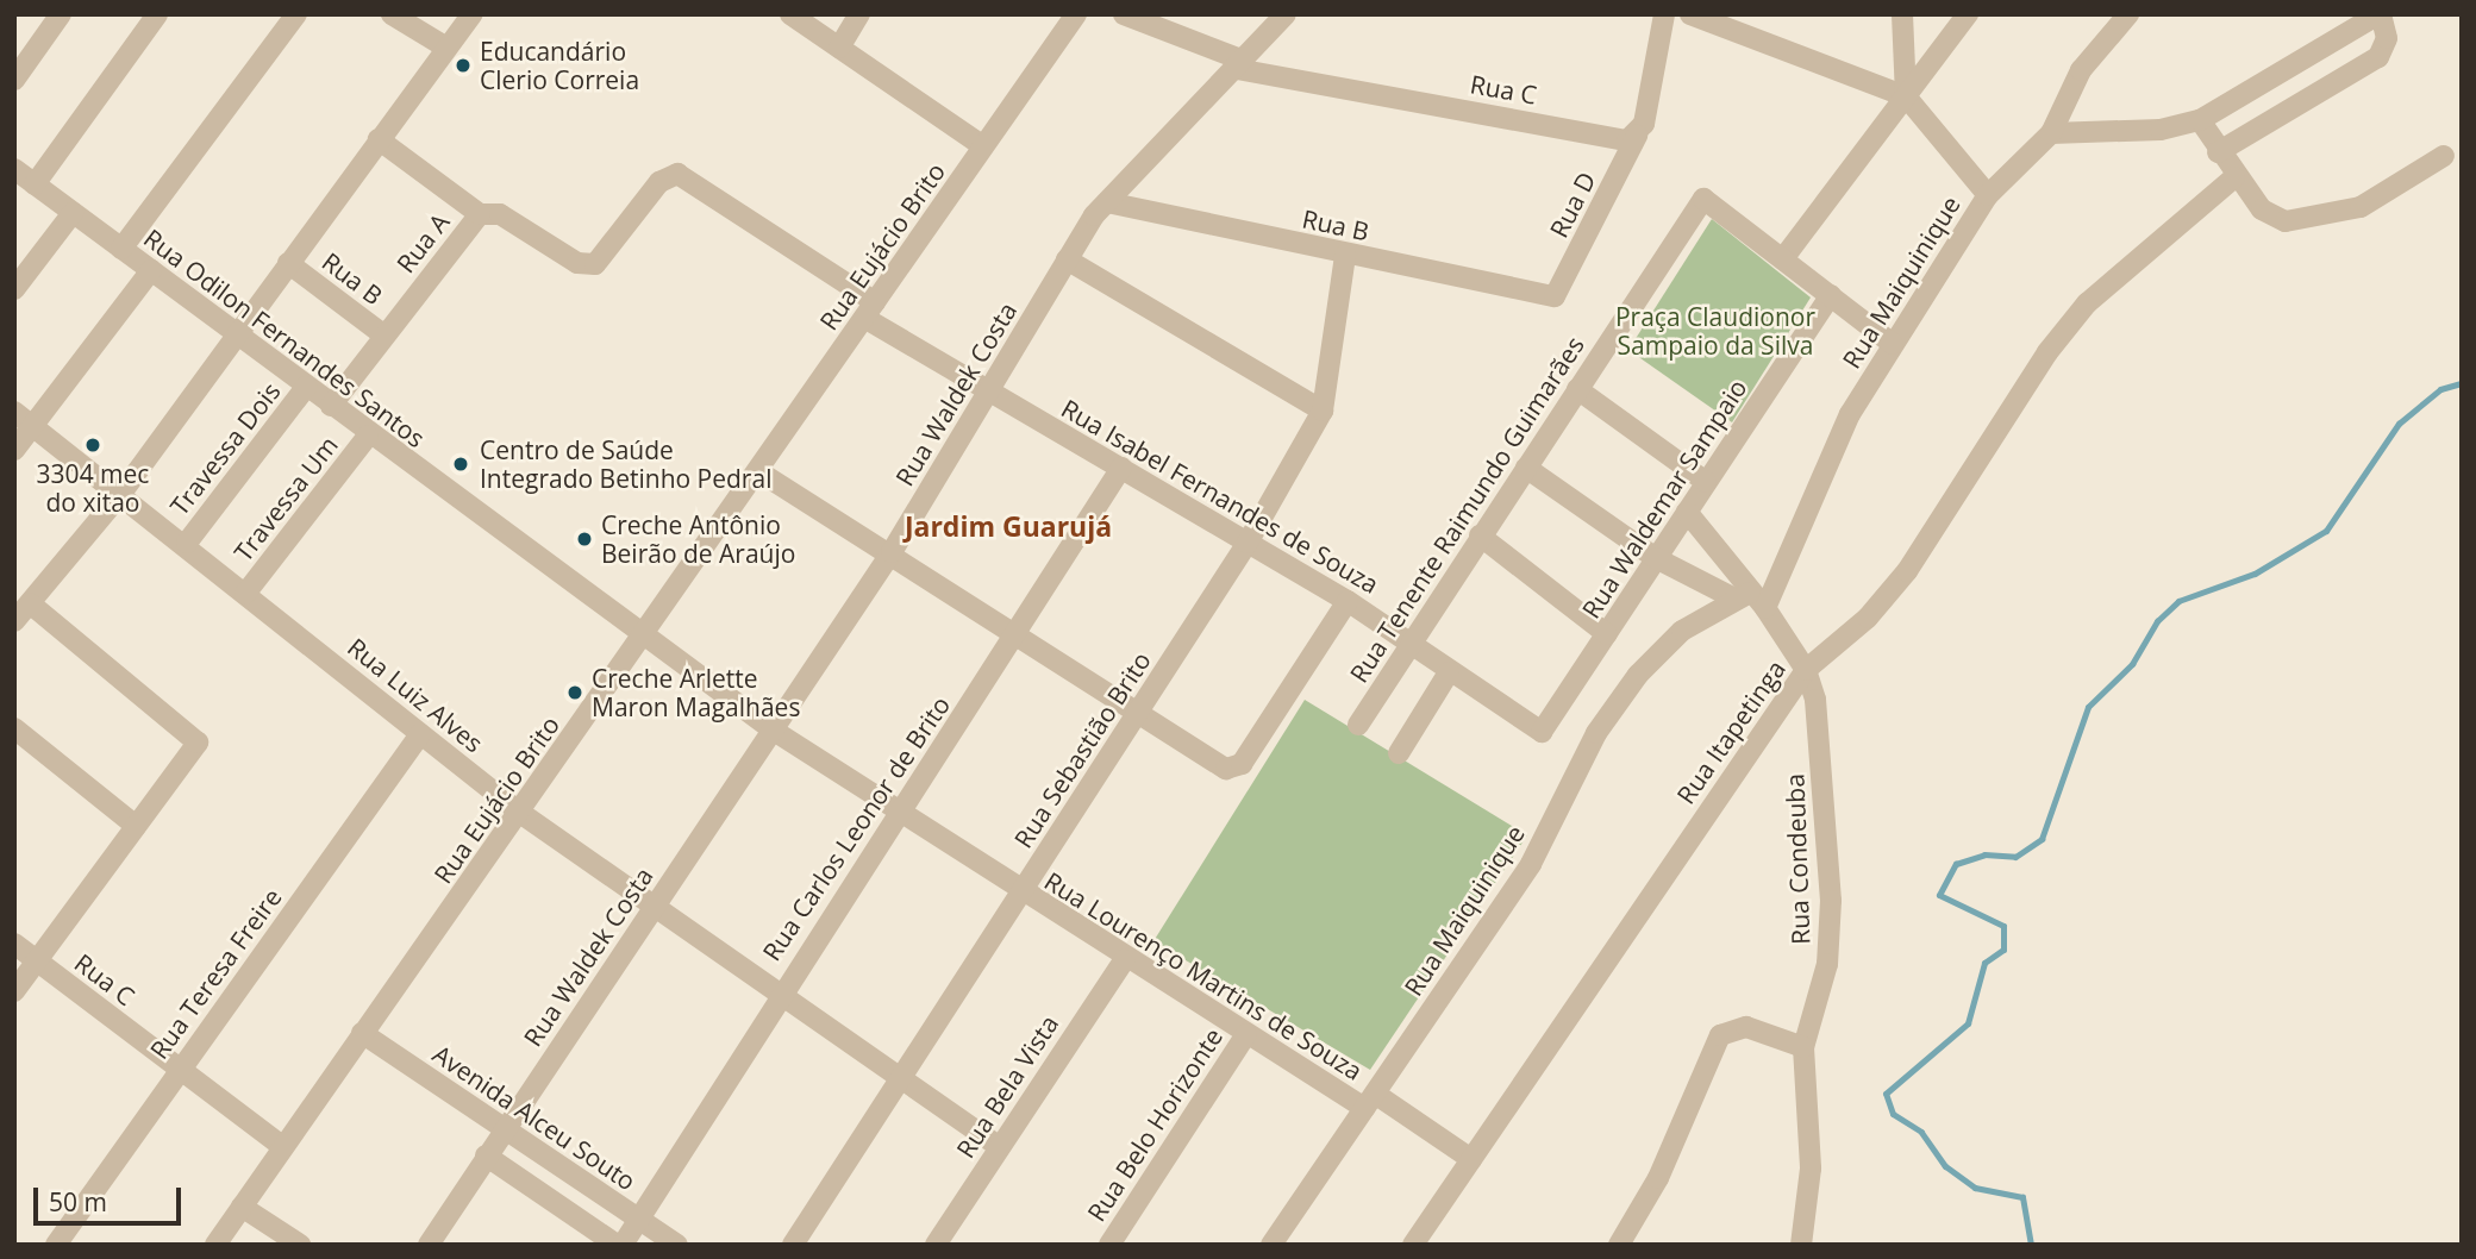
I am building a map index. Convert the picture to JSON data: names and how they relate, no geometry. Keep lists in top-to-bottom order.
{
  "streets": {
    "street": [
      "Rua C",
      "Rua D",
      "Rua B",
      "Rua A",
      "Rua Eujácio Brito",
      "Rua Maiquinique",
      "Rua Odilon Fernandes Santos",
      "Rua Waldek Costa",
      "Travessa Dois",
      "Rua Isabel Fernandes de Souza",
      "Travessa Um",
      "Rua Waldemar Sampaio",
      "Rua Tenente Raimundo Guimarães",
      "Rua Luiz Alves",
      "Rua Itapetinga",
      "Rua Sebastião Brito",
      "Rua Carlos Leonor de Brito",
      "Rua Condeuba",
      "Rua Teresa Freire",
      "Rua Lourenço Martins de Souza",
      "Rua Bela Vista",
      "Avenida Alceu Souto",
      "Rua Belo Horizonte"
    ]
  },
  "crossings": [
    ["Rua C", "Rua D"],
    ["Rua C", "Rua Eujácio Brito"],
    ["Rua C", "Rua Waldek Costa"],
    ["Rua C", "Rua Teresa Freire"],
    ["Rua D", "Rua B"],
    ["Rua B", "Rua A"],
    ["Rua B", "Rua Waldek Costa"],
    ["Rua B", "Rua Sebastião Brito"],
    ["Rua A", "Rua Odilon Fernandes Santos"],
    ["Rua A", "Rua Isabel Fernandes de Souza"],
    ["Rua Eujácio Brito", "Rua Odilon Fernandes Santos"],
    ["Rua Eujácio Brito", "Rua Isabel Fernandes de Souza"],
    ["Rua Eujácio Brito", "Rua Luiz Alves"],
    ["Rua Eujácio Brito", "Rua Lourenço Martins de Souza"],
    ["Rua Eujácio Brito", "Avenida Alceu Souto"],
    ["Rua Maiquinique", "Rua Condeuba"],
    ["Rua Maiquinique", "Rua Lourenço Martins de Souza"],
    ["Rua Odilon Fernandes Santos", "Travessa Dois"],
    ["Rua Odilon Fernandes Santos", "Travessa Um"],
    ["Rua Odilon Fernandes Santos", "Rua Lourenço Martins de Souza"],
    ["Rua Waldek Costa", "Rua Isabel Fernandes de Souza"],
    ["Rua Waldek Costa", "Rua Luiz Alves"],
    ["Rua Waldek Costa", "Rua Lourenço Martins de Souza"],
    ["Rua Waldek Costa", "Avenida Alceu Souto"],
    ["Travessa Dois", "Rua Luiz Alves"],
    ["Rua Isabel Fernandes de Souza", "Rua Waldemar Sampaio"],
    ["Rua Isabel Fernandes de Souza", "Rua Tenente Raimundo Guimarães"],
    ["Rua Isabel Fernandes de Souza", "Rua Sebastião Brito"],
    ["Rua Isabel Fernandes de Souza", "Rua Carlos Leonor de Brito"],
    ["Travessa Um", "Rua Luiz Alves"],
    ["Rua Waldemar Sampaio", "Rua Condeuba"],
    ["Rua Luiz Alves", "Rua Sebastião Brito"],
    ["Rua Luiz Alves", "Rua Carlos Leonor de Brito"],
    ["Rua Luiz Alves", "Rua Teresa Freire"],
    ["Rua Luiz Alves", "Rua Bela Vista"],
    ["Rua Itapetinga", "Rua Condeuba"],
    ["Rua Itapetinga", "Rua Lourenço Martins de Souza"],
    ["Rua Sebastião Brito", "Rua Lourenço Martins de Souza"],
    ["Rua Carlos Leonor de Brito", "Rua Lourenço Martins de Souza"],
    ["Rua Carlos Leonor de Brito", "Avenida Alceu Souto"],
    ["Rua Lourenço Martins de Souza", "Rua Bela Vista"],
    ["Rua Lourenço Martins de Souza", "Rua Belo Horizonte"]
  ],
  "districts": ["Jardim Guarujá"],
  "parks": ["Praça Claudionor Sampaio da Silva"],
  "places": [
    "Educandário Clerio Correia",
    "3304 mec do xitao",
    "Centro de Saúde Integrado Betinho Pedral",
    "Creche Antônio Beirão de Araújo",
    "Creche Arlette Maron Magalhães"
  ],
  "scale_bar": "50 m"
}
